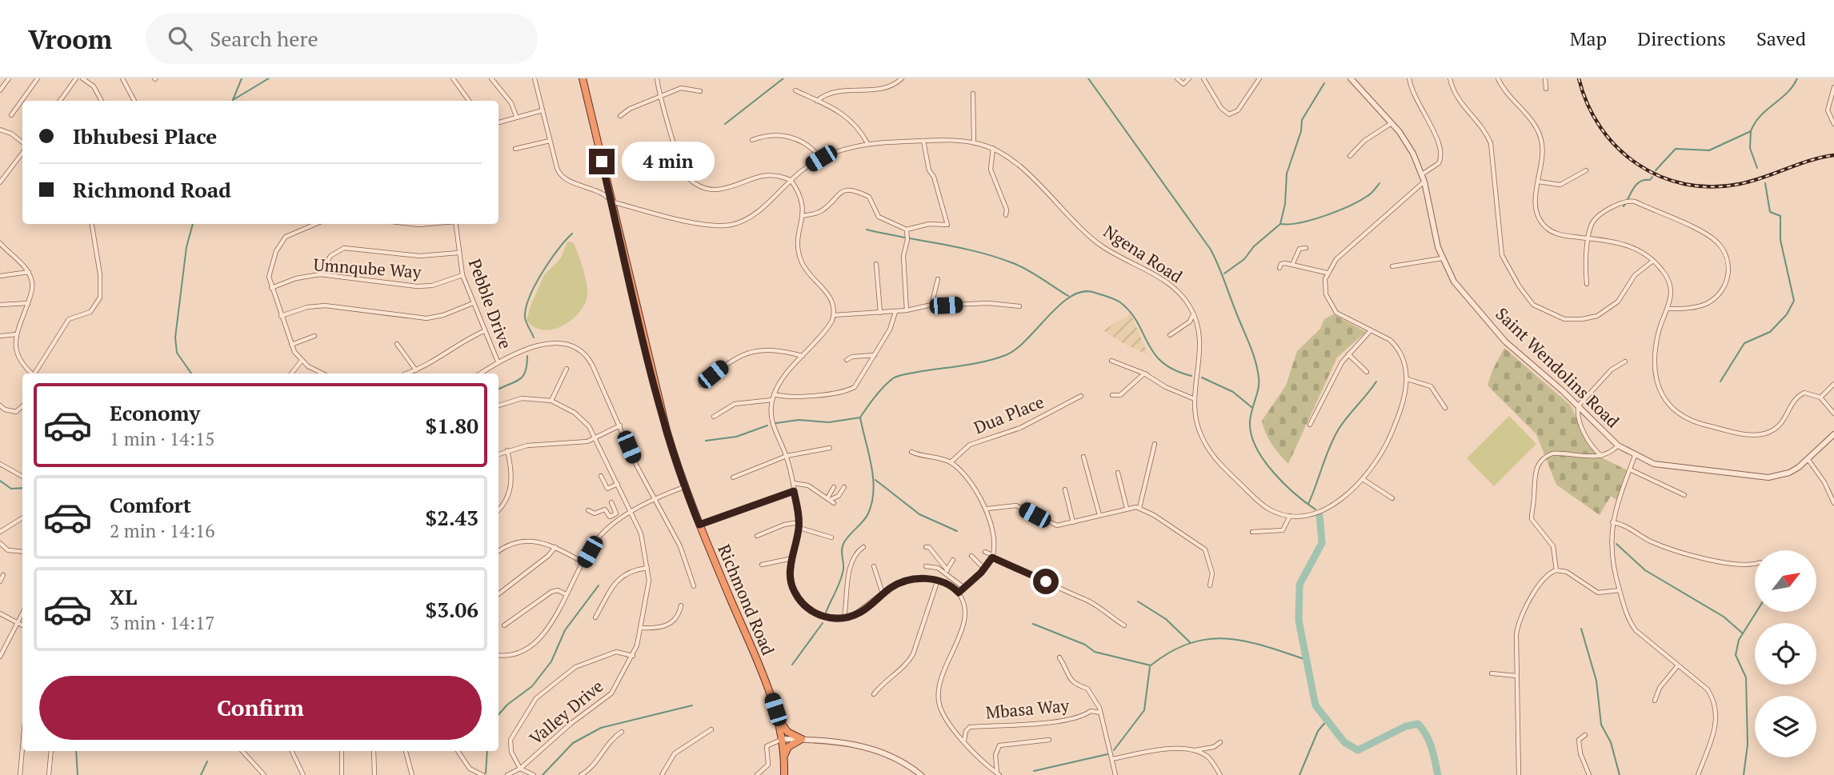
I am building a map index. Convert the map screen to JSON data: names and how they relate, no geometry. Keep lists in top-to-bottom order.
{
  "streets": {
    "highway": ["Richmond Road"],
    "street": [
      "Ngena Road",
      "Umnqube Way",
      "Pebble Drive",
      "Saint Wendolins Road",
      "Dua Place",
      "Mbasa Way",
      "Valley Drive"
    ]
  },
  "crossings": [
    ["Ngena Road", "Richmond Road"],
    ["Umnqube Way", "Pebble Drive"]
  ],
  "north": "top right",
  "page": {
    "header": "Vroom",
    "search": "Search here",
    "nav": ["Map", "Directions", "Saved"],
    "banner": ["Ibhubesi Place", "Richmond Road"],
    "bubble": "4 min",
    "list": [
      {
        "name": "Economy",
        "note": "1 min · 14:15",
        "value": "$1.80"
      },
      {
        "name": "Comfort",
        "note": "2 min · 14:16",
        "value": "$2.43"
      },
      {
        "name": "XL",
        "note": "3 min · 14:17",
        "value": "$3.06"
      }
    ],
    "buttons": "Confirm"
  }
}
